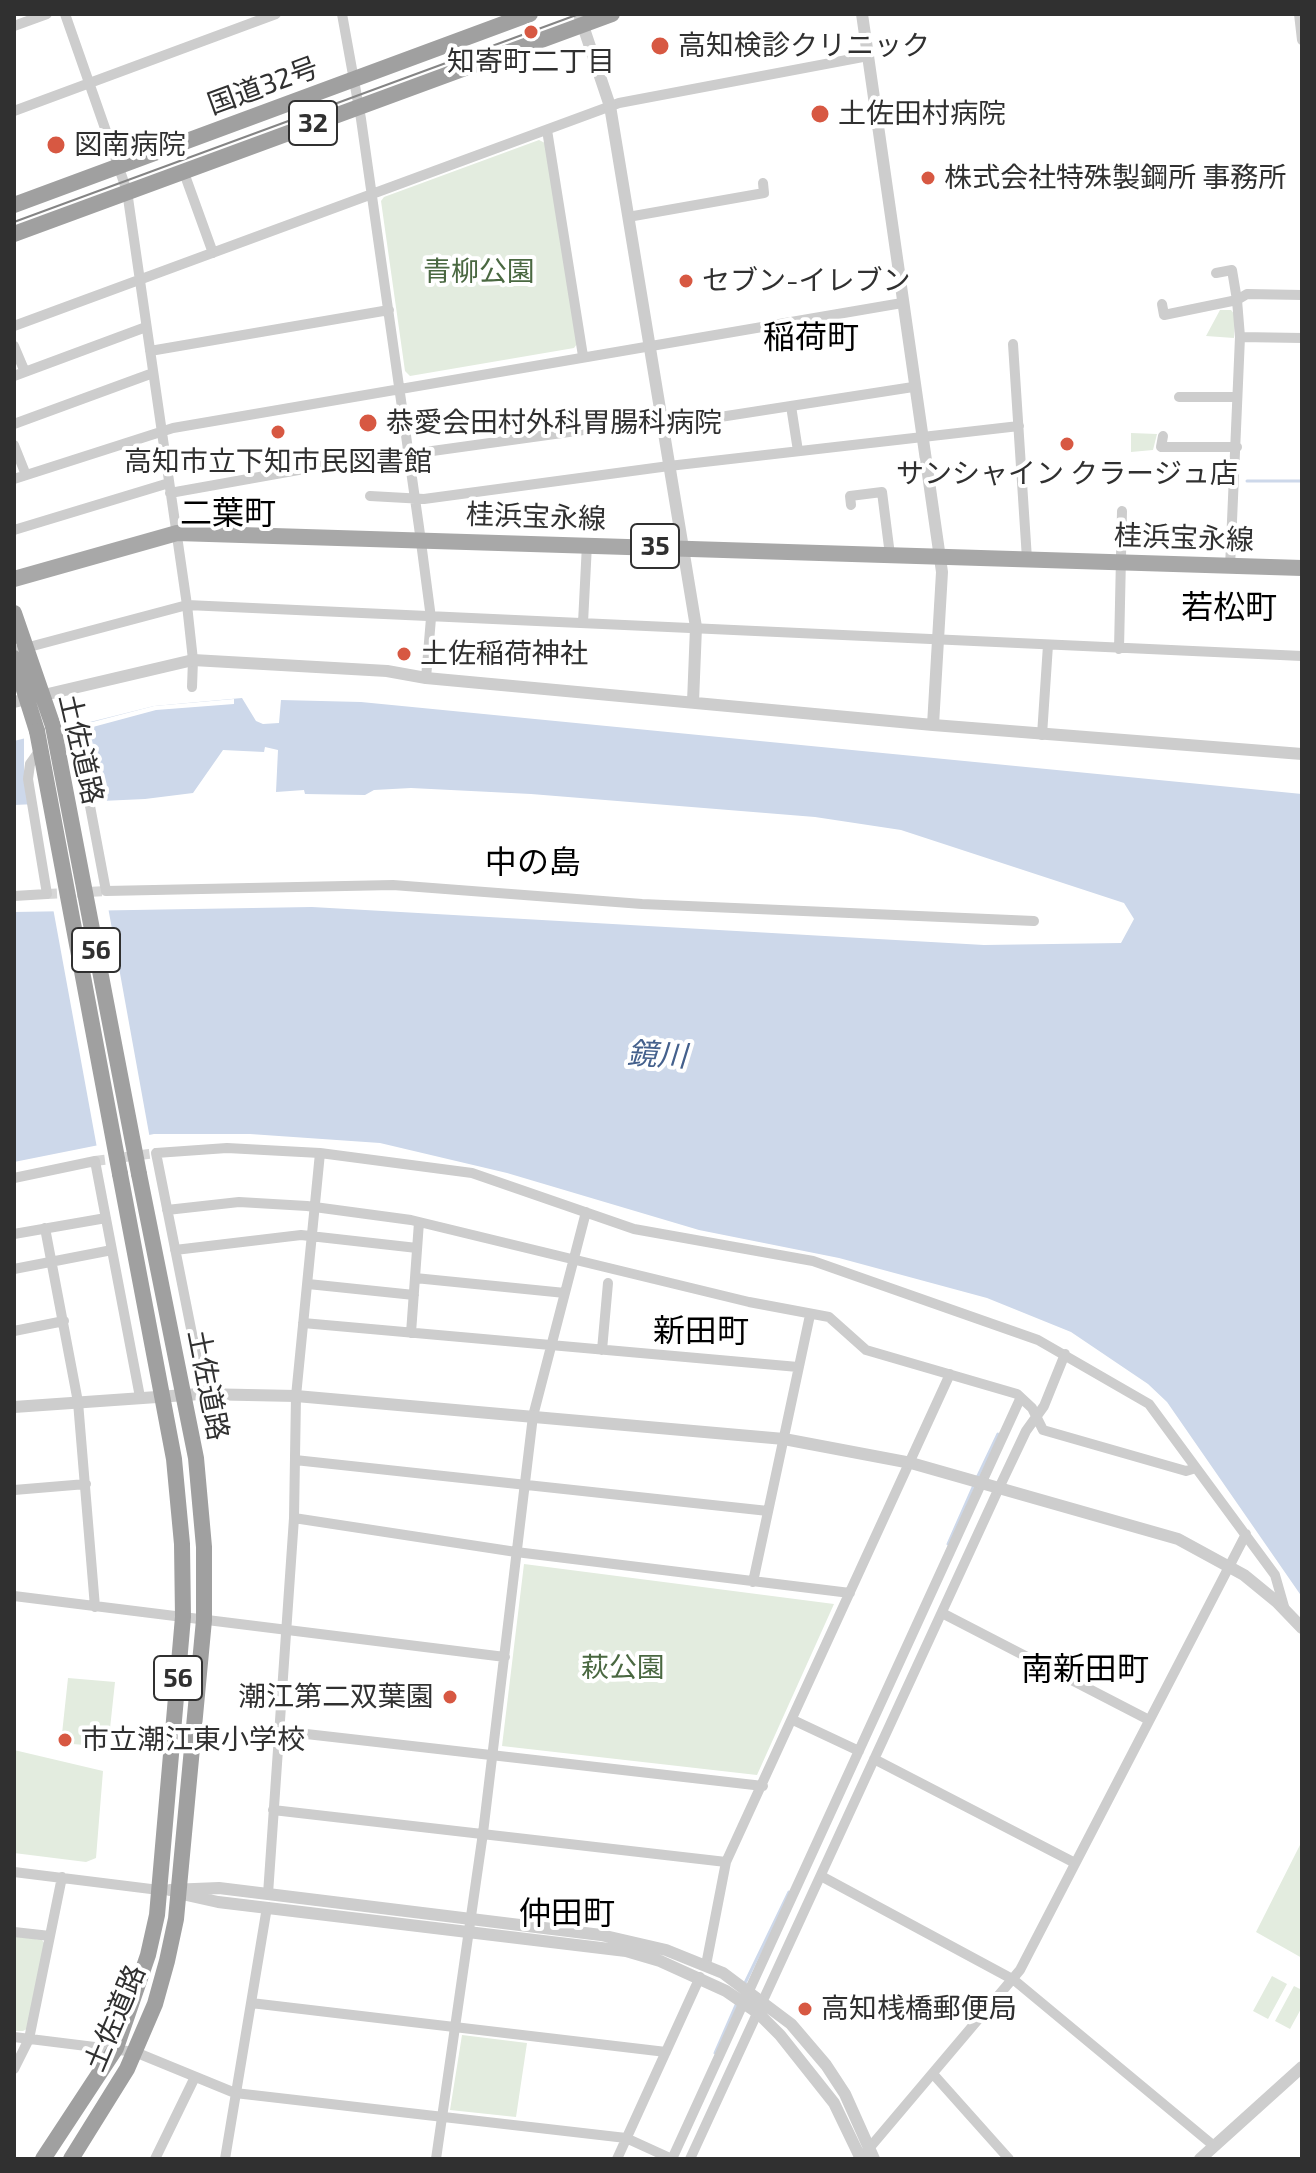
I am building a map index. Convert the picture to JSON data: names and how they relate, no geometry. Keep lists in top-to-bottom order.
{
  "streets": {
    "highway": [
      "国道32号",
      "32",
      "土佐道路",
      "56"
    ],
    "main road": ["桂浜宝永線", "35"]
  },
  "districts": [
    "稲荷町",
    "二葉町",
    "若松町",
    "中の島",
    "新田町",
    "南新田町",
    "仲田町"
  ],
  "water": ["鏡川"],
  "parks": ["青柳公園", "萩公園"],
  "places": [
    "知寄町二丁目",
    "高知検診クリニック",
    "土佐田村病院",
    "図南病院",
    "株式会社特殊製鋼所 事務所",
    "セブン-イレブン",
    "恭愛会田村外科胃腸科病院",
    "高知市立下知市民図書館",
    "サンシャイン クラージュ店",
    "土佐稲荷神社",
    "潮江第二双葉園",
    "市立潮江東小学校",
    "高知桟橋郵便局"
  ]
}
